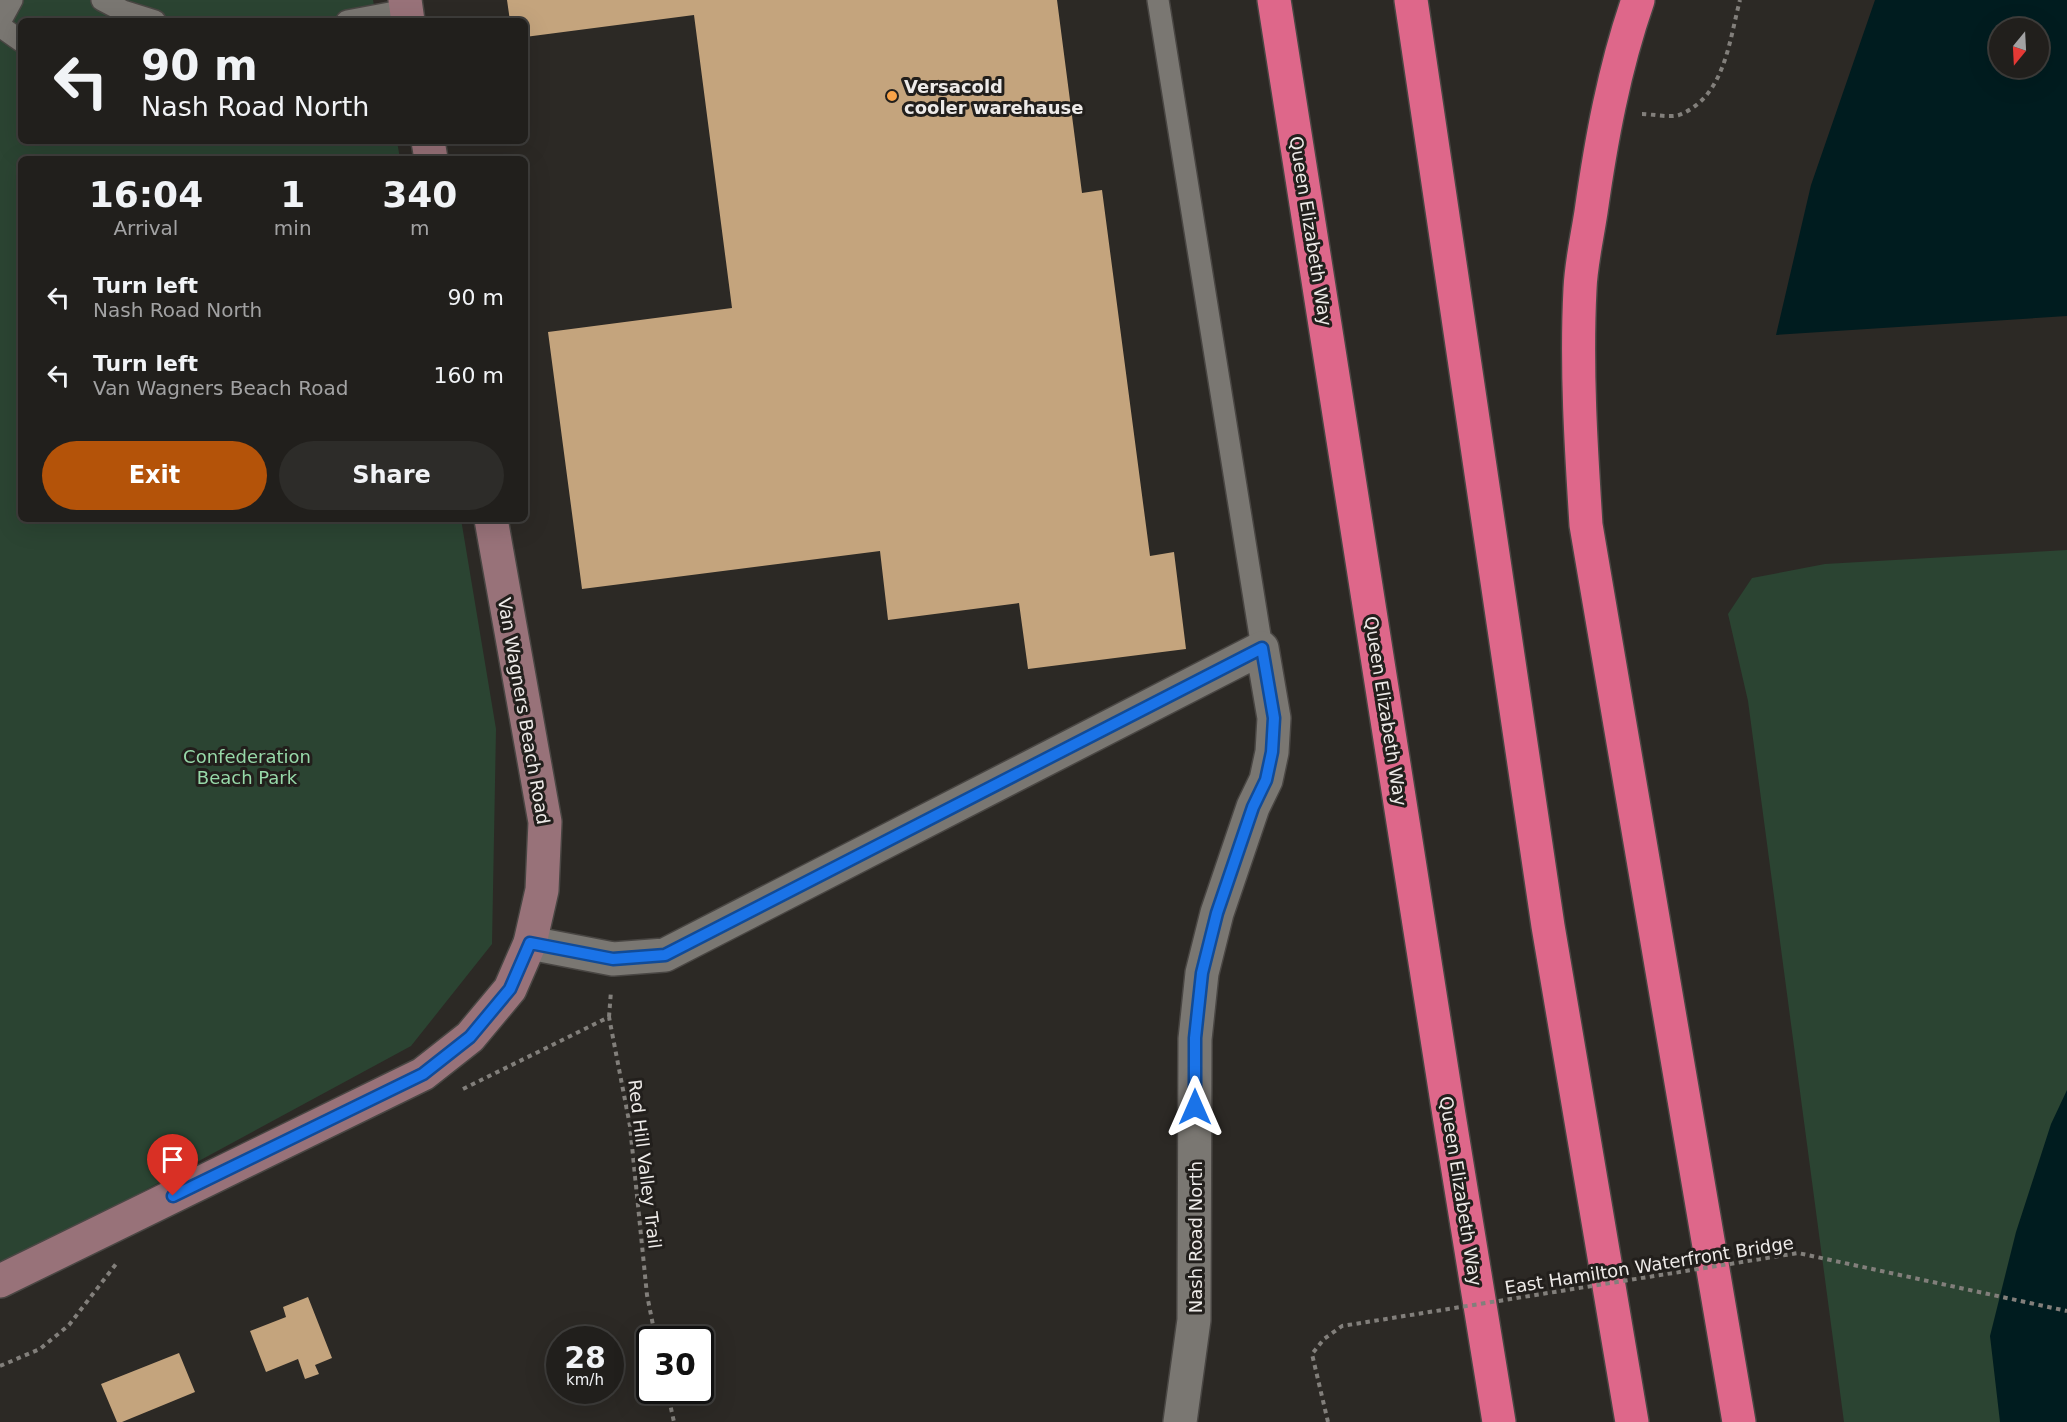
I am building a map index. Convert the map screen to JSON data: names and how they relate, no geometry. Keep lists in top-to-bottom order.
{
  "streets": {
    "highway": ["Queen Elizabeth Way"],
    "street": ["Van Wagners Beach Road", "Nash Road North"],
    "path": ["Red Hill Valley Trail", "East Hamilton Waterfront Bridge"]
  },
  "parks": ["Confederation Beach Park"],
  "places": ["Versacold cooler warehause"],
  "north": "bottom",
  "page": {
    "turn": ["90 m", "Nash Road North"],
    "eta": [
      "16:04",
      "Arrival",
      "1",
      "min",
      "340",
      "m"
    ],
    "list": [
      {
        "name": "Turn left",
        "note": "Nash Road North",
        "value": "90 m"
      },
      {
        "name": "Turn left",
        "note": "Van Wagners Beach Road",
        "value": "160 m"
      }
    ],
    "buttons": ["Exit", "Share"],
    "speed": "28 km/h",
    "limit": "30"
  }
}
